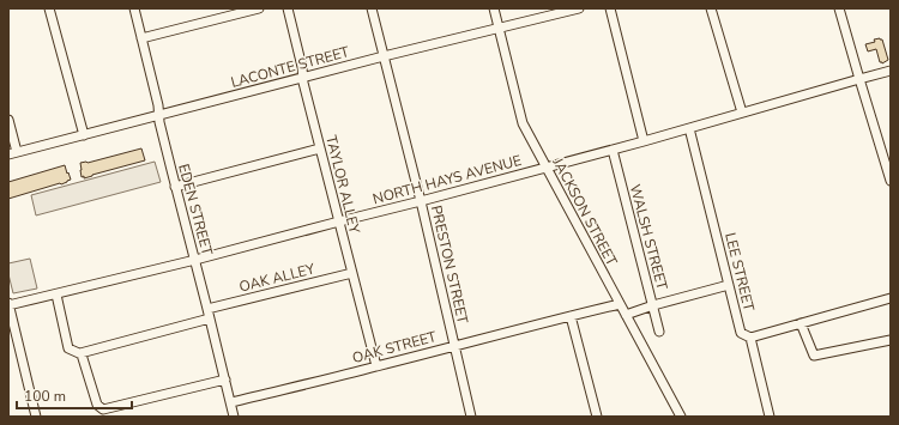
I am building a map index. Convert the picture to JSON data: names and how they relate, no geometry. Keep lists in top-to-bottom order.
{
  "streets": {
    "street": [
      "LACONTE STREET",
      "NORTH HAYS AVENUE",
      "TAYLOR ALLEY",
      "EDEN STREET",
      "JACKSON STREET",
      "WALSH STREET",
      "PRESTON STREET",
      "LEE STREET",
      "OAK ALLEY",
      "OAK STREET"
    ]
  },
  "crossings": [
    ["LACONTE STREET", "TAYLOR ALLEY"],
    ["LACONTE STREET", "EDEN STREET"],
    ["LACONTE STREET", "JACKSON STREET"],
    ["LACONTE STREET", "PRESTON STREET"],
    ["NORTH HAYS AVENUE", "TAYLOR ALLEY"],
    ["NORTH HAYS AVENUE", "EDEN STREET"],
    ["NORTH HAYS AVENUE", "JACKSON STREET"],
    ["NORTH HAYS AVENUE", "WALSH STREET"],
    ["NORTH HAYS AVENUE", "PRESTON STREET"],
    ["NORTH HAYS AVENUE", "LEE STREET"],
    ["TAYLOR ALLEY", "OAK ALLEY"],
    ["TAYLOR ALLEY", "OAK STREET"],
    ["EDEN STREET", "OAK ALLEY"],
    ["EDEN STREET", "OAK STREET"],
    ["JACKSON STREET", "OAK STREET"],
    ["PRESTON STREET", "OAK STREET"]
  ],
  "scale_bar": "100 m"
}
